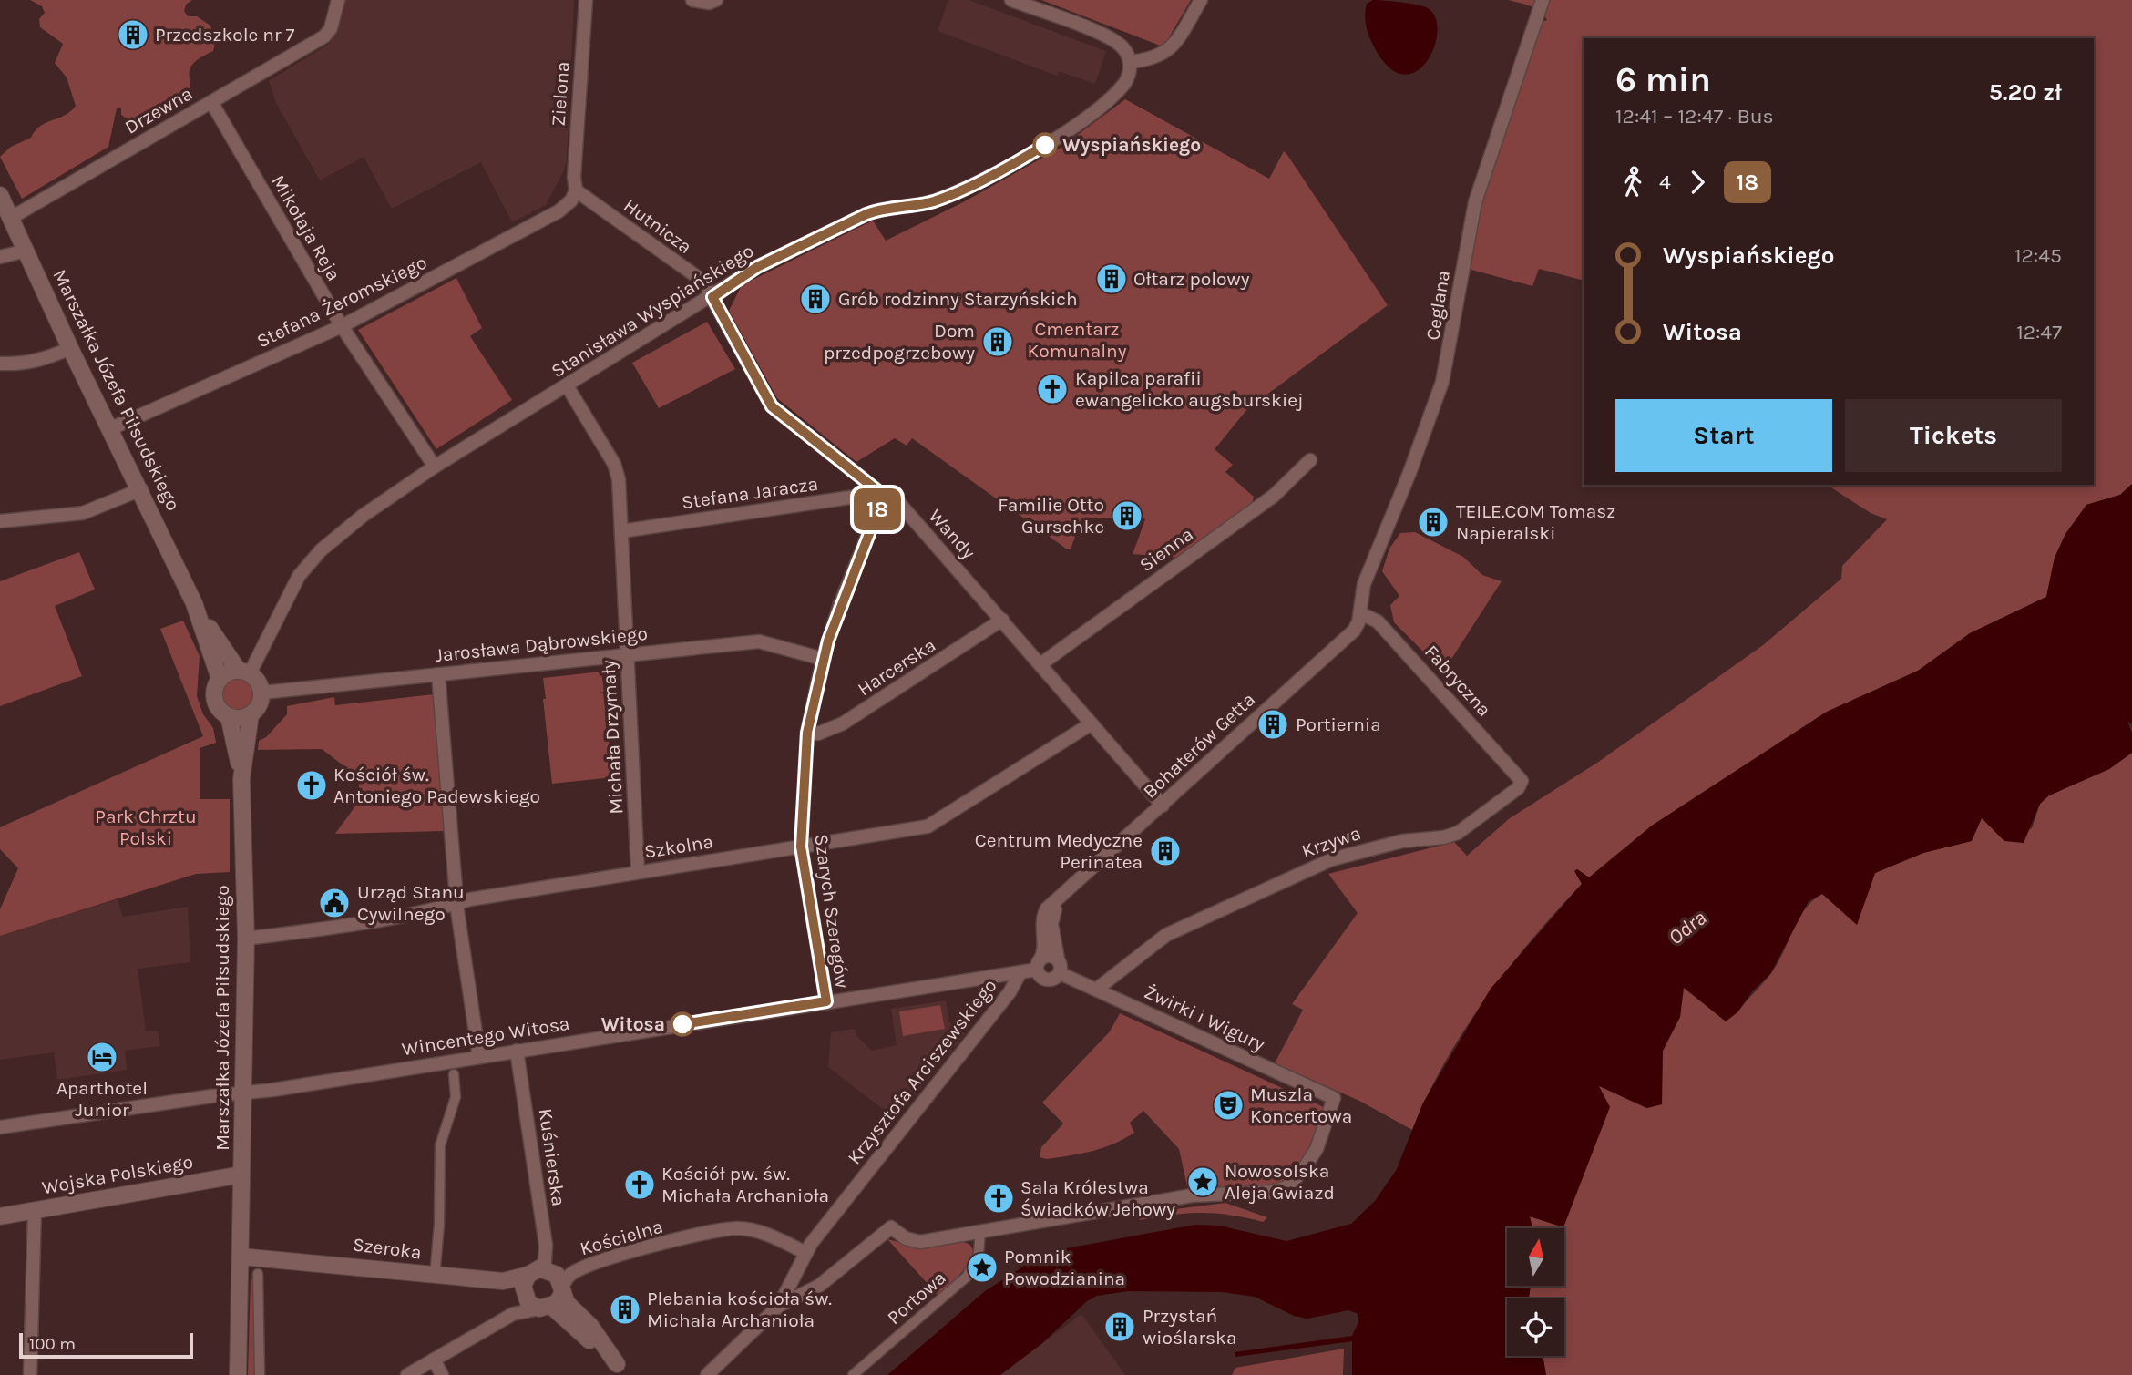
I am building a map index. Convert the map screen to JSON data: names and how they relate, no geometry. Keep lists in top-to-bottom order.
{
  "streets": {
    "street": [
      "Zielona",
      "Drzewna",
      "Hutnicza",
      "Mikołaja Reja",
      "Stefana Żeromskiego",
      "Ceglana",
      "Stanisława Wyspiańskiego",
      "Marszałka Józefa Piłsudskiego",
      "Stefana Jaracza",
      "Wandy",
      "Sienna",
      "Jarosława Dąbrowskiego",
      "Harcerska",
      "Fabryczna",
      "Michała Drzymały",
      "Bohaterów Getta",
      "Krzywa",
      "Szkolna",
      "Szarych Szeregów",
      "Żwirki i Wigury",
      "Wincentego Witosa",
      "Krzysztofa Arciszewskiego",
      "Kuśnierska",
      "Wojska Polskiego",
      "Kościelna",
      "Szeroka",
      "Portowa"
    ]
  },
  "crossings": [
    ["Zielona", "Hutnicza"],
    ["Zielona", "Stefana Żeromskiego"],
    ["Drzewna", "Mikołaja Reja"],
    ["Drzewna", "Marszałka Józefa Piłsudskiego"],
    ["Hutnicza", "Stefana Żeromskiego"],
    ["Hutnicza", "Stanisława Wyspiańskiego"],
    ["Hutnicza", "Wandy"],
    ["Mikołaja Reja", "Stefana Żeromskiego"],
    ["Mikołaja Reja", "Stanisława Wyspiańskiego"],
    ["Stefana Żeromskiego", "Marszałka Józefa Piłsudskiego"],
    ["Ceglana", "Fabryczna"],
    ["Ceglana", "Bohaterów Getta"],
    ["Stanisława Wyspiańskiego", "Marszałka Józefa Piłsudskiego"],
    ["Stanisława Wyspiańskiego", "Wandy"],
    ["Stanisława Wyspiańskiego", "Jarosława Dąbrowskiego"],
    ["Stanisława Wyspiańskiego", "Michała Drzymały"],
    ["Marszałka Józefa Piłsudskiego", "Jarosława Dąbrowskiego"],
    ["Marszałka Józefa Piłsudskiego", "Szkolna"],
    ["Marszałka Józefa Piłsudskiego", "Wincentego Witosa"],
    ["Marszałka Józefa Piłsudskiego", "Wojska Polskiego"],
    ["Marszałka Józefa Piłsudskiego", "Szeroka"],
    ["Stefana Jaracza", "Wandy"],
    ["Stefana Jaracza", "Michała Drzymały"],
    ["Stefana Jaracza", "Szarych Szeregów"],
    ["Wandy", "Sienna"],
    ["Wandy", "Harcerska"],
    ["Wandy", "Bohaterów Getta"],
    ["Wandy", "Szkolna"],
    ["Wandy", "Szarych Szeregów"],
    ["Jarosława Dąbrowskiego", "Michała Drzymały"],
    ["Jarosława Dąbrowskiego", "Szarych Szeregów"],
    ["Harcerska", "Szarych Szeregów"],
    ["Fabryczna", "Bohaterów Getta"],
    ["Fabryczna", "Krzywa"],
    ["Michała Drzymały", "Szkolna"],
    ["Bohaterów Getta", "Żwirki i Wigury"],
    ["Bohaterów Getta", "Wincentego Witosa"],
    ["Krzywa", "Żwirki i Wigury"],
    ["Szkolna", "Szarych Szeregów"],
    ["Szarych Szeregów", "Wincentego Witosa"],
    ["Żwirki i Wigury", "Wincentego Witosa"],
    ["Żwirki i Wigury", "Portowa"],
    ["Wincentego Witosa", "Krzysztofa Arciszewskiego"],
    ["Wincentego Witosa", "Kuśnierska"],
    ["Krzysztofa Arciszewskiego", "Kościelna"],
    ["Kuśnierska", "Kościelna"],
    ["Kuśnierska", "Szeroka"],
    ["Kościelna", "Szeroka"]
  ],
  "water": ["Odra"],
  "parks": ["Cmentarz Komunalny", "Park Chrztu Polski"],
  "places": {
    "building": [
      "Przedszkole nr 7",
      "Ołtarz polowy",
      "Grób rodzinny Starzyńskich",
      "Dom przedpogrzebowy",
      "Familie Otto Gurschke",
      "TEILE.COM Tomasz Napieralski",
      "Portiernia",
      "Centrum Medyczne Perinatea",
      "Plebania kościoła św. Michała Archanioła",
      "Przystań wioślarska"
    ],
    "other": ["Wyspiańskiego", "Witosa"],
    "church": [
      "Kapilca parafii ewangelicko augsburskiej",
      "Kościół św. Antoniego Padewskiego",
      "Kościół pw. św. Michała Archanioła",
      "Sala Królestwa Świadków Jehowy"
    ],
    "public building": ["Urząd Stanu Cywilnego"],
    "hotel": ["Aparthotel Junior"],
    "theatre": ["Muszla Koncertowa"],
    "place": ["Nowosolska Aleja Gwiazd", "Pomnik Powodzianina"]
  },
  "lines": ["bus line 18"],
  "scale_bar": "100 m",
  "north": "top",
  "page": {
    "on_map": "18",
    "heading": ["6 min", "12:41 – 12:47 · Bus", "5.20 zł"],
    "legs": ["4", "18"],
    "list": [
      {
        "name": "Wyspiańskiego",
        "value": "12:45"
      },
      {
        "name": "Witosa",
        "value": "12:47"
      }
    ],
    "buttons": ["Start", "Tickets"],
    "scale": "100 m"
  }
}
